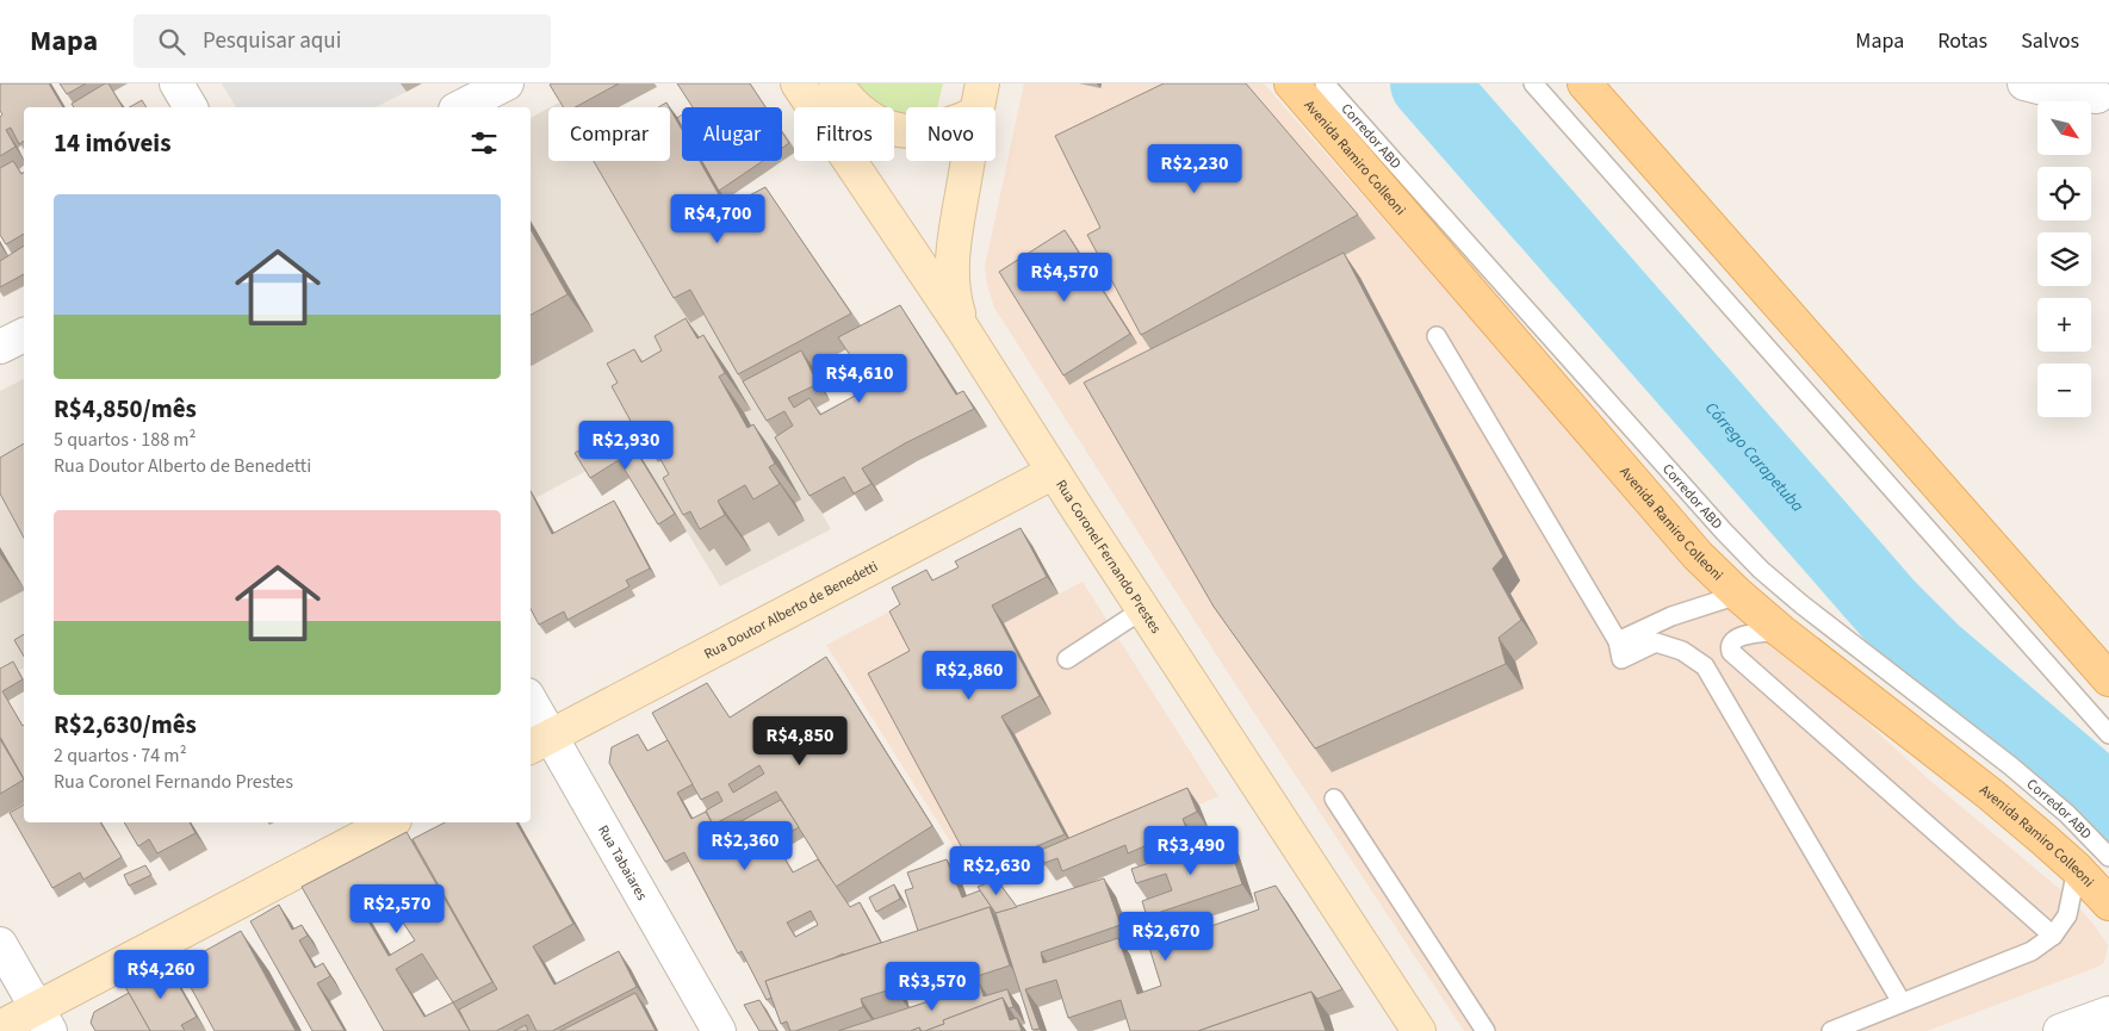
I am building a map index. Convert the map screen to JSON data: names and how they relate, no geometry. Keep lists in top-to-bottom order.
{
  "streets": {
    "main road": ["Avenida Ramiro Colleoni", "Rua Coronel Fernando Prestes", "Rua Doutor Alberto de Benedetti"],
    "street": ["Rua Tabaiares"],
    "lane": ["Corredor ABD"]
  },
  "crossings": [
    ["Rua Coronel Fernando Prestes", "Rua Doutor Alberto de Benedetti"],
    ["Rua Doutor Alberto de Benedetti", "Rua Tabaiares"]
  ],
  "water": ["Córrego Carapetuba"],
  "north": "bottom right",
  "page": {
    "header": "Mapa",
    "search": "Pesquisar aqui",
    "nav": ["Mapa", "Rotas", "Salvos"],
    "map_buttons": ["+", "−"],
    "chip": [
      "Comprar",
      "Alugar",
      "Filtros",
      "Novo"
    ],
    "heading": "14 imóveis",
    "price": [
      "R$2,230",
      "R$4,700",
      "R$4,570",
      "R$4,610",
      "R$2,930",
      "R$2,860",
      "R$4,850",
      "R$2,360",
      "R$3,490",
      "R$2,630",
      "R$2,570",
      "R$2,670",
      "R$4,260",
      "R$3,570"
    ],
    "list": [
      {
        "name": "R$4,850/mês",
        "note": "5 quartos · 188 m² · Rua Doutor Alberto de Benedetti"
      },
      {
        "name": "R$2,630/mês",
        "note": "2 quartos · 74 m² · Rua Coronel Fernando Prestes"
      }
    ]
  }
}
